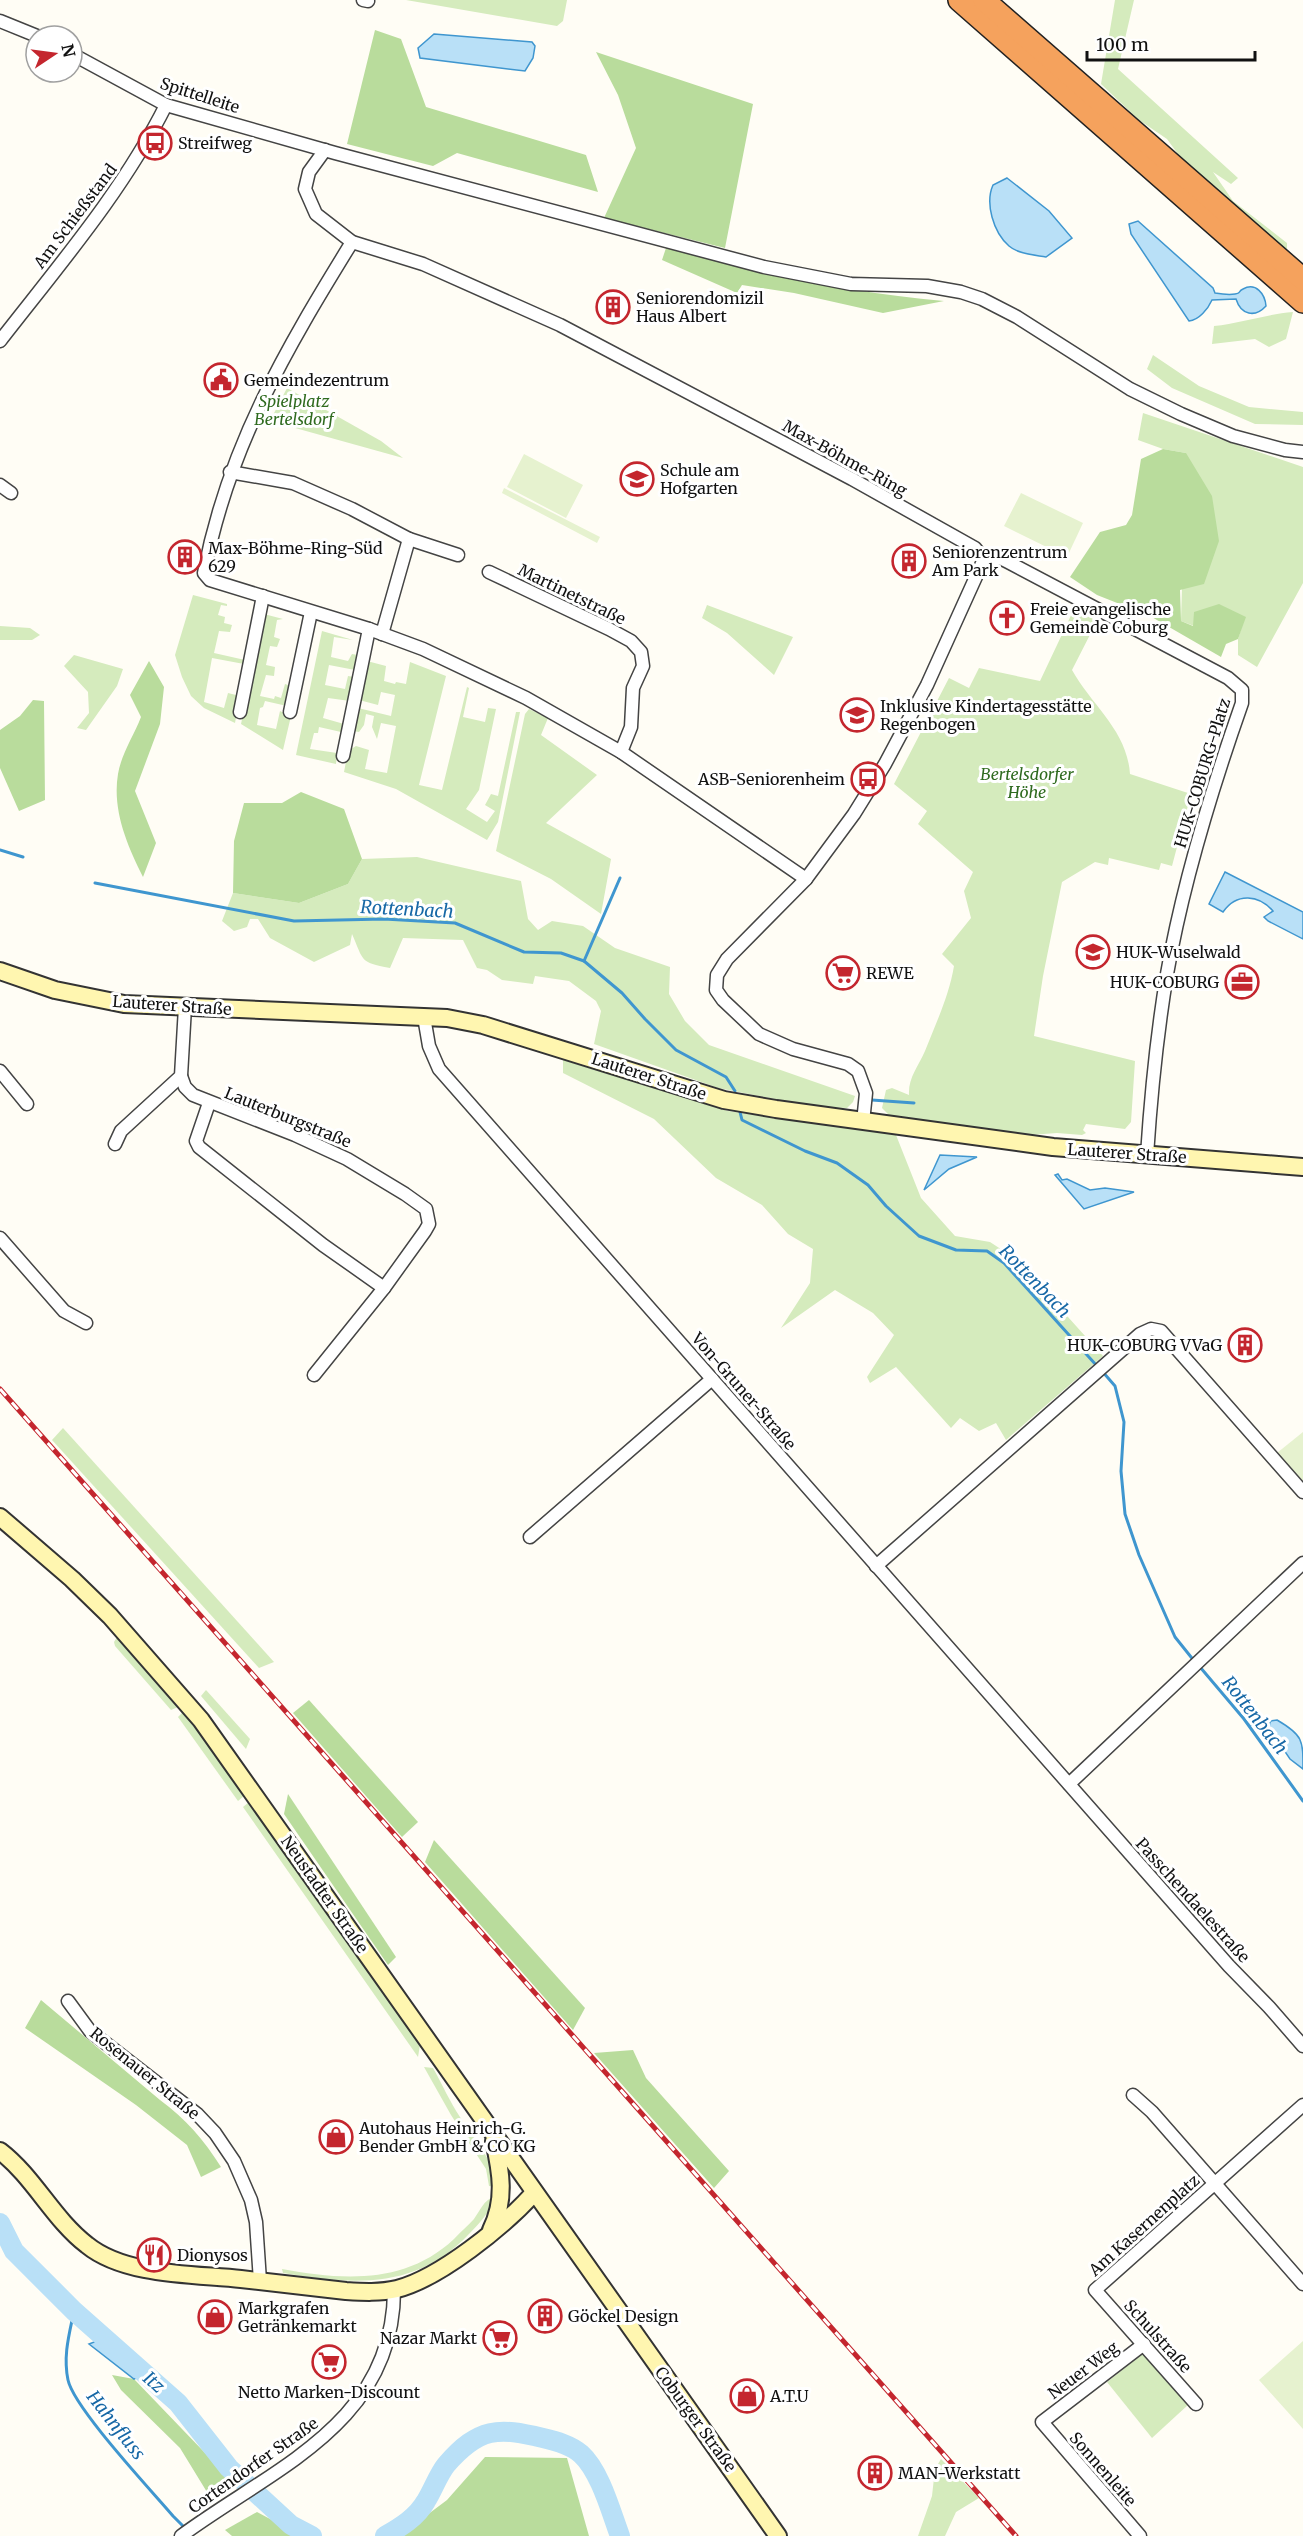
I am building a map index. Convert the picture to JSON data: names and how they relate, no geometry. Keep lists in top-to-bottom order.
{
  "streets": {
    "street": [
      "Spittelleite",
      "Am Schießstand",
      "Max-Böhme-Ring",
      "Martinetstraße",
      "HUK-COBURG-Platz",
      "Lauterer Straße",
      "Lauterburgstraße",
      "Von-Gruner-Straße",
      "Neustadter Straße",
      "Passchendaelestraße",
      "Rosenauer Straße",
      "Am Kasernenplatz",
      "Schulstraße",
      "Neuer Weg",
      "Coburger Straße",
      "Cortendorfer Straße",
      "Sonnenleite"
    ]
  },
  "crossings": [
    ["Spittelleite", "Am Schießstand"],
    ["Spittelleite", "Max-Böhme-Ring"],
    ["Max-Böhme-Ring", "HUK-COBURG-Platz"],
    ["HUK-COBURG-Platz", "Lauterer Straße"],
    ["Lauterer Straße", "Von-Gruner-Straße"],
    ["Von-Gruner-Straße", "Passchendaelestraße"],
    ["Neustadter Straße", "Coburger Straße"],
    ["Am Kasernenplatz", "Schulstraße"],
    ["Schulstraße", "Neuer Weg"],
    ["Neuer Weg", "Sonnenleite"]
  ],
  "water": ["Rottenbach", "Itz", "Hahnfluss"],
  "parks": ["Spielplatz Bertelsdorf", "Bertelsdorfer Höhe"],
  "places": {
    "bus stop": ["Streifweg", "ASB-Seniorenheim"],
    "building": [
      "Seniorendomizil Haus Albert",
      "Max-Böhme-Ring-Süd 629",
      "Seniorenzentrum Am Park",
      "HUK-COBURG VVaG",
      "Göckel Design",
      "MAN-Werkstatt"
    ],
    "public building": ["Gemeindezentrum"],
    "school or university": ["Schule am Hofgarten", "Inklusive Kindertagesstätte Regenbogen", "HUK-Wuselwald"],
    "church": ["Freie evangelische Gemeinde Coburg"],
    "supermarket": ["REWE", "Nazar Markt", "Netto Marken-Discount"],
    "office": ["HUK-COBURG"],
    "shop": ["Autohaus Heinrich-G. Bender GmbH & CO KG", "Markgrafen Getränkemarkt", "A.T.U"],
    "restaurant": ["Dionysos"]
  },
  "scale_bar": "100 m",
  "north": "right"
}
